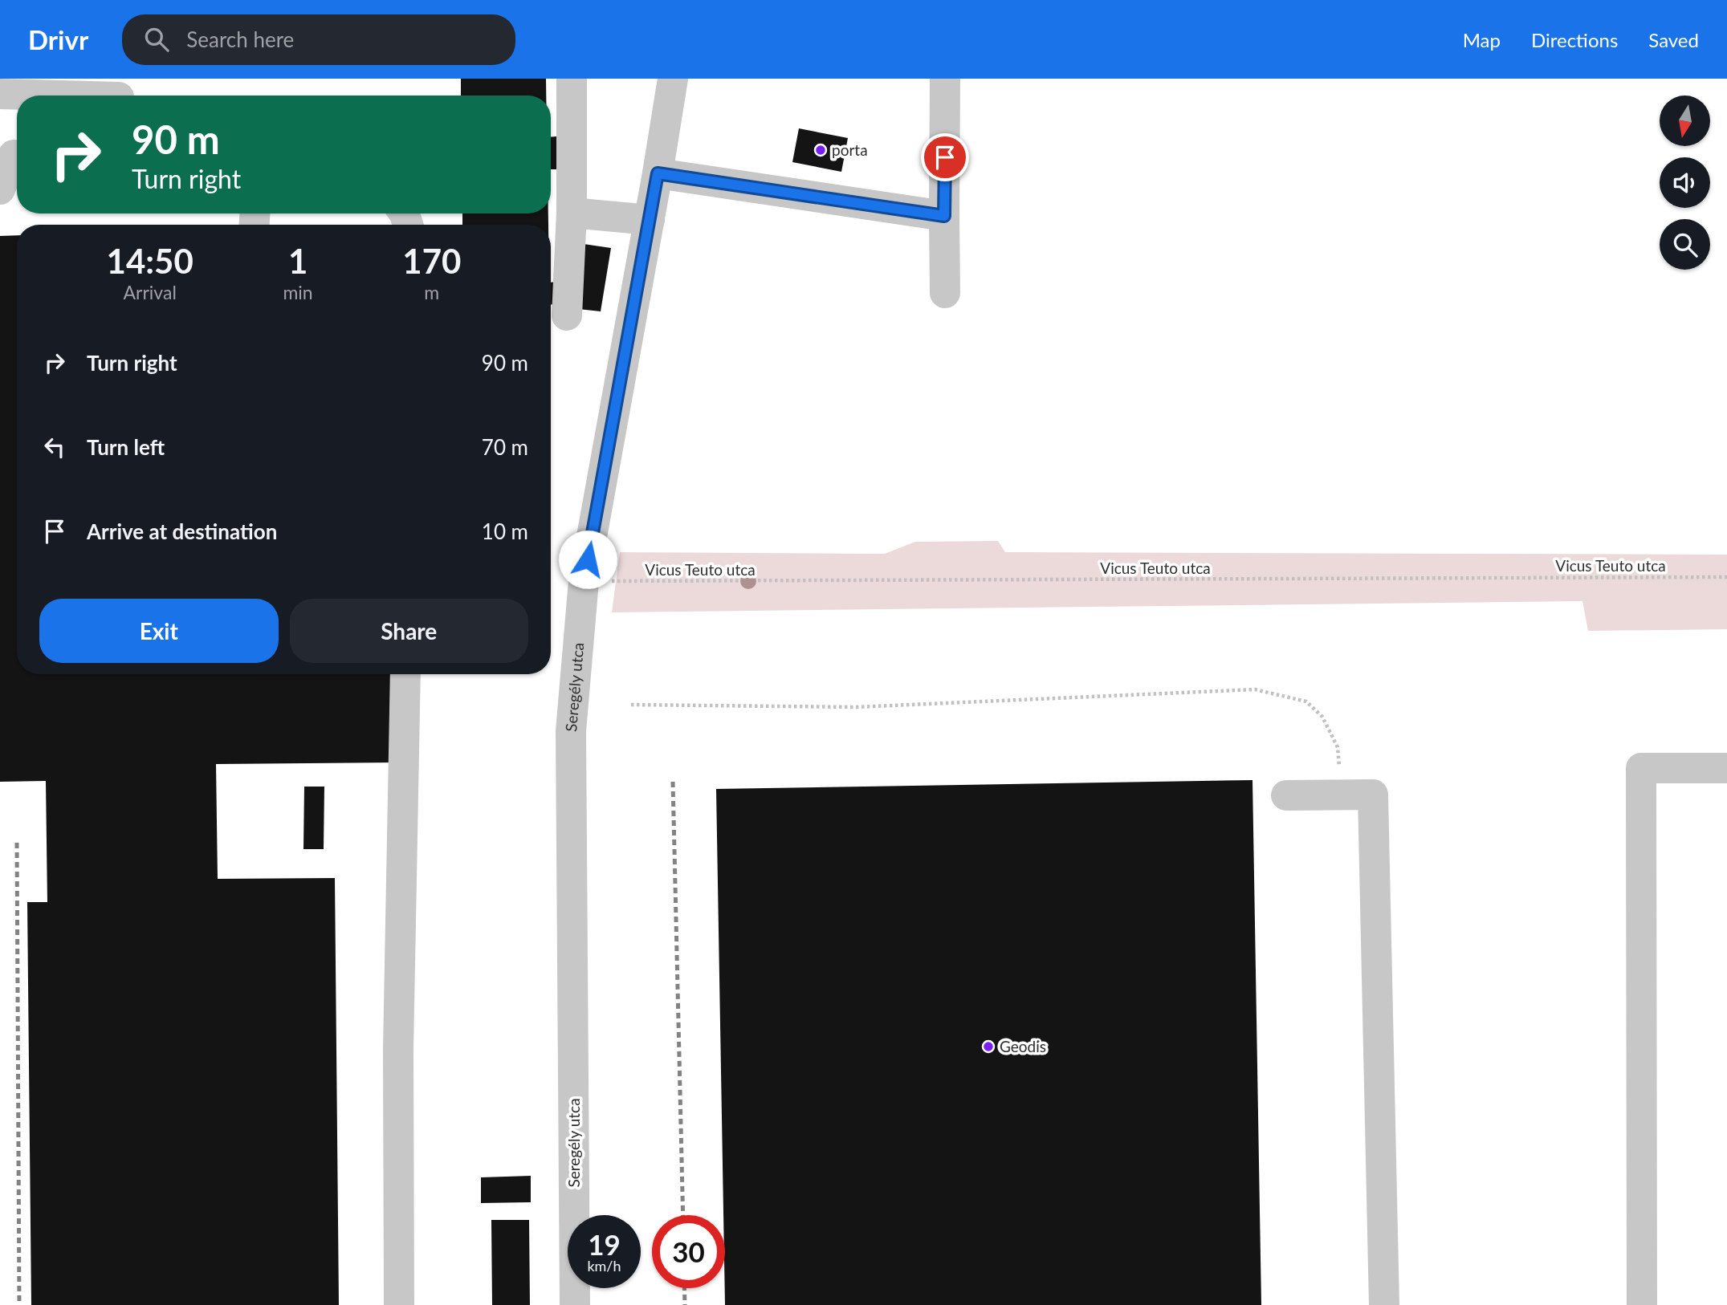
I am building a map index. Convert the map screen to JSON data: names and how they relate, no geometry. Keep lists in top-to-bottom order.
{
  "streets": {
    "street": ["Seregély utca"],
    "path": ["Vicus Teuto utca"]
  },
  "crossings": [
    ["Vicus Teuto utca", "Seregély utca"]
  ],
  "places": ["porta", "Geodis"],
  "north": "bottom",
  "page": {
    "header": "Drivr",
    "search": "Search here",
    "nav": ["Map", "Directions", "Saved"],
    "turn": ["90 m", "Turn right"],
    "eta": [
      "14:50",
      "Arrival",
      "1",
      "min",
      "170",
      "m"
    ],
    "list": [
      {
        "name": "Turn right",
        "value": "90 m"
      },
      {
        "name": "Turn left",
        "value": "70 m"
      },
      {
        "name": "Arrive at destination",
        "value": "10 m"
      }
    ],
    "buttons": ["Exit", "Share"],
    "speed": "19 km/h",
    "limit": "30"
  }
}
